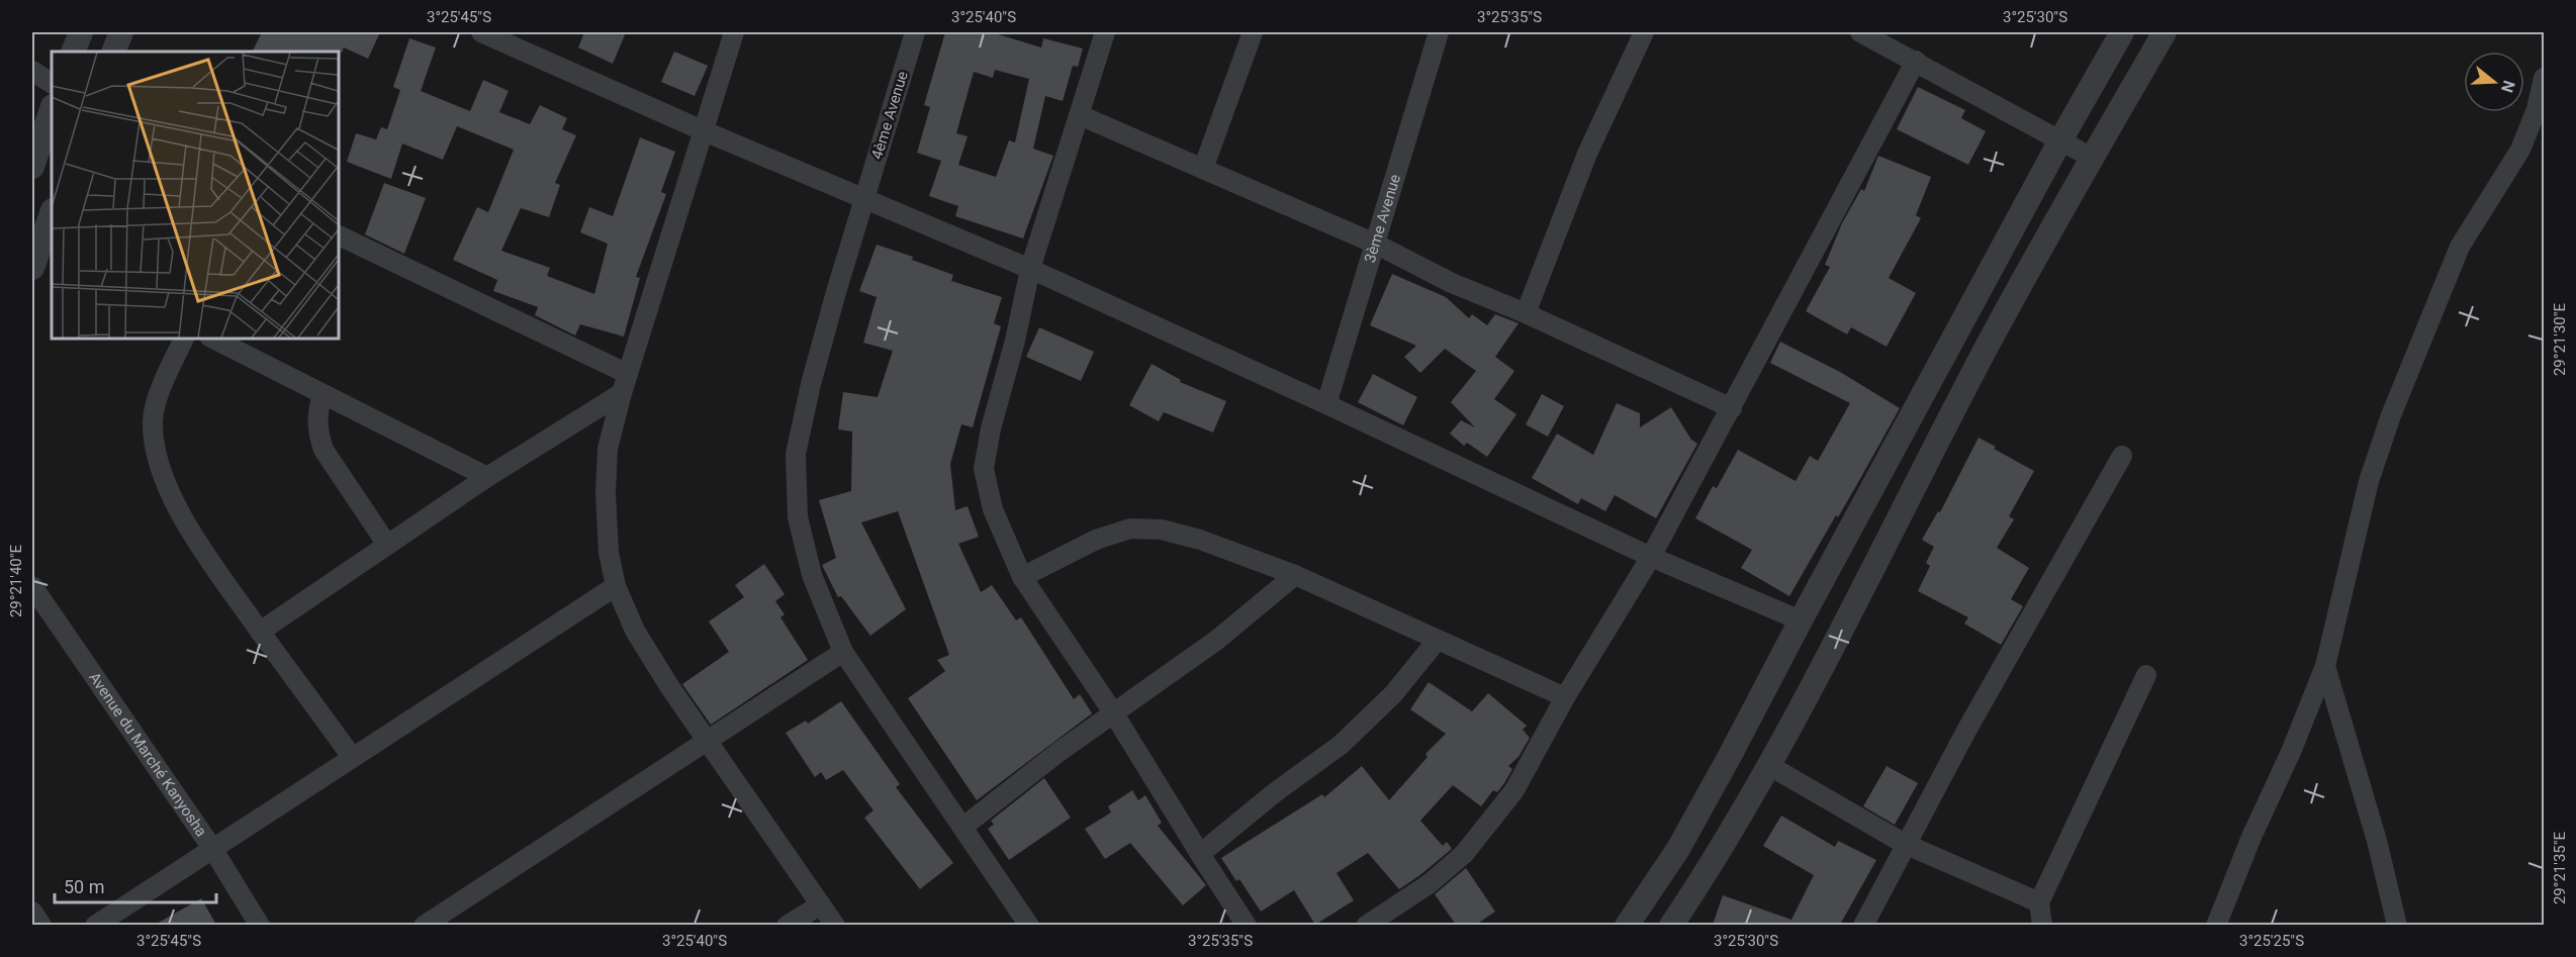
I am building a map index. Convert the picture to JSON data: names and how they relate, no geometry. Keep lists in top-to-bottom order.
{
  "streets": {
    "street": ["4ème Avenue", "3ème Avenue", "Avenue du Marché Kanyosha"]
  },
  "scale_bar": "50 m",
  "north": "right",
  "coordinates": [
    "3°25'45\"S",
    "3°25'40\"S",
    "3°25'35\"S",
    "3°25'30\"S",
    "29°21'30\"E",
    "29°21'40\"E",
    "29°21'35\"E",
    "3°25'25\"S"
  ]
}
